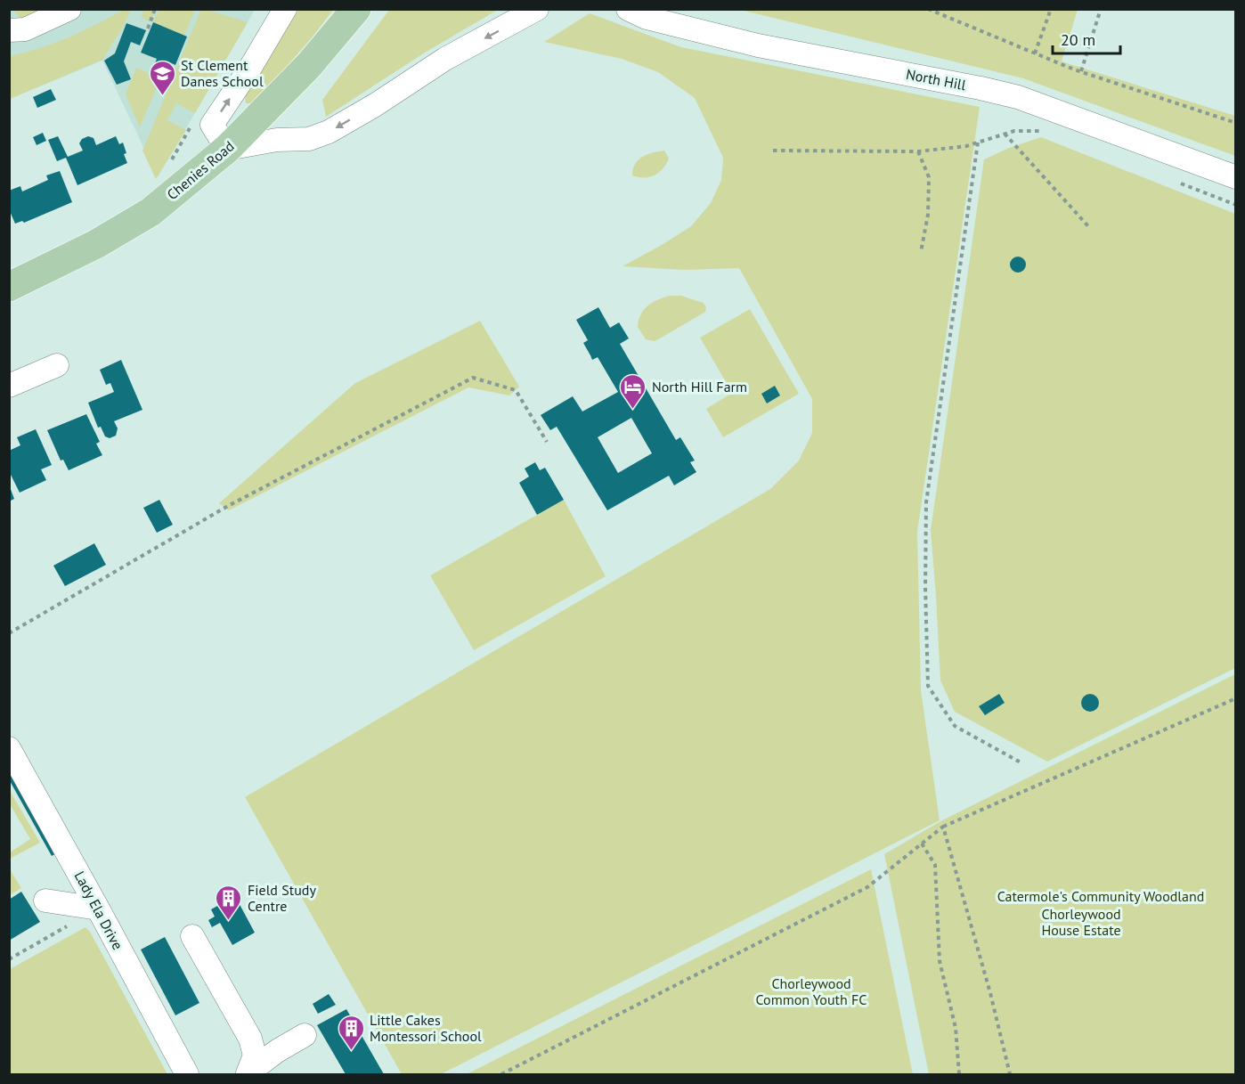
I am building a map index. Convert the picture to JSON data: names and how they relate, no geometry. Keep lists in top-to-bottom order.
{
  "streets": {
    "main road": ["Chenies Road"],
    "street": ["North Hill", "Lady Ela Drive"]
  },
  "parks": ["Catermole's Community Woodland", "Chorleywood House Estate", "Chorleywood Common Youth FC"],
  "places": {
    "school or university": ["St Clement Danes School"],
    "hotel": ["North Hill Farm"],
    "building": ["Field Study Centre", "Little Cakes Montessori School"]
  },
  "scale_bar": "20 m"
}
